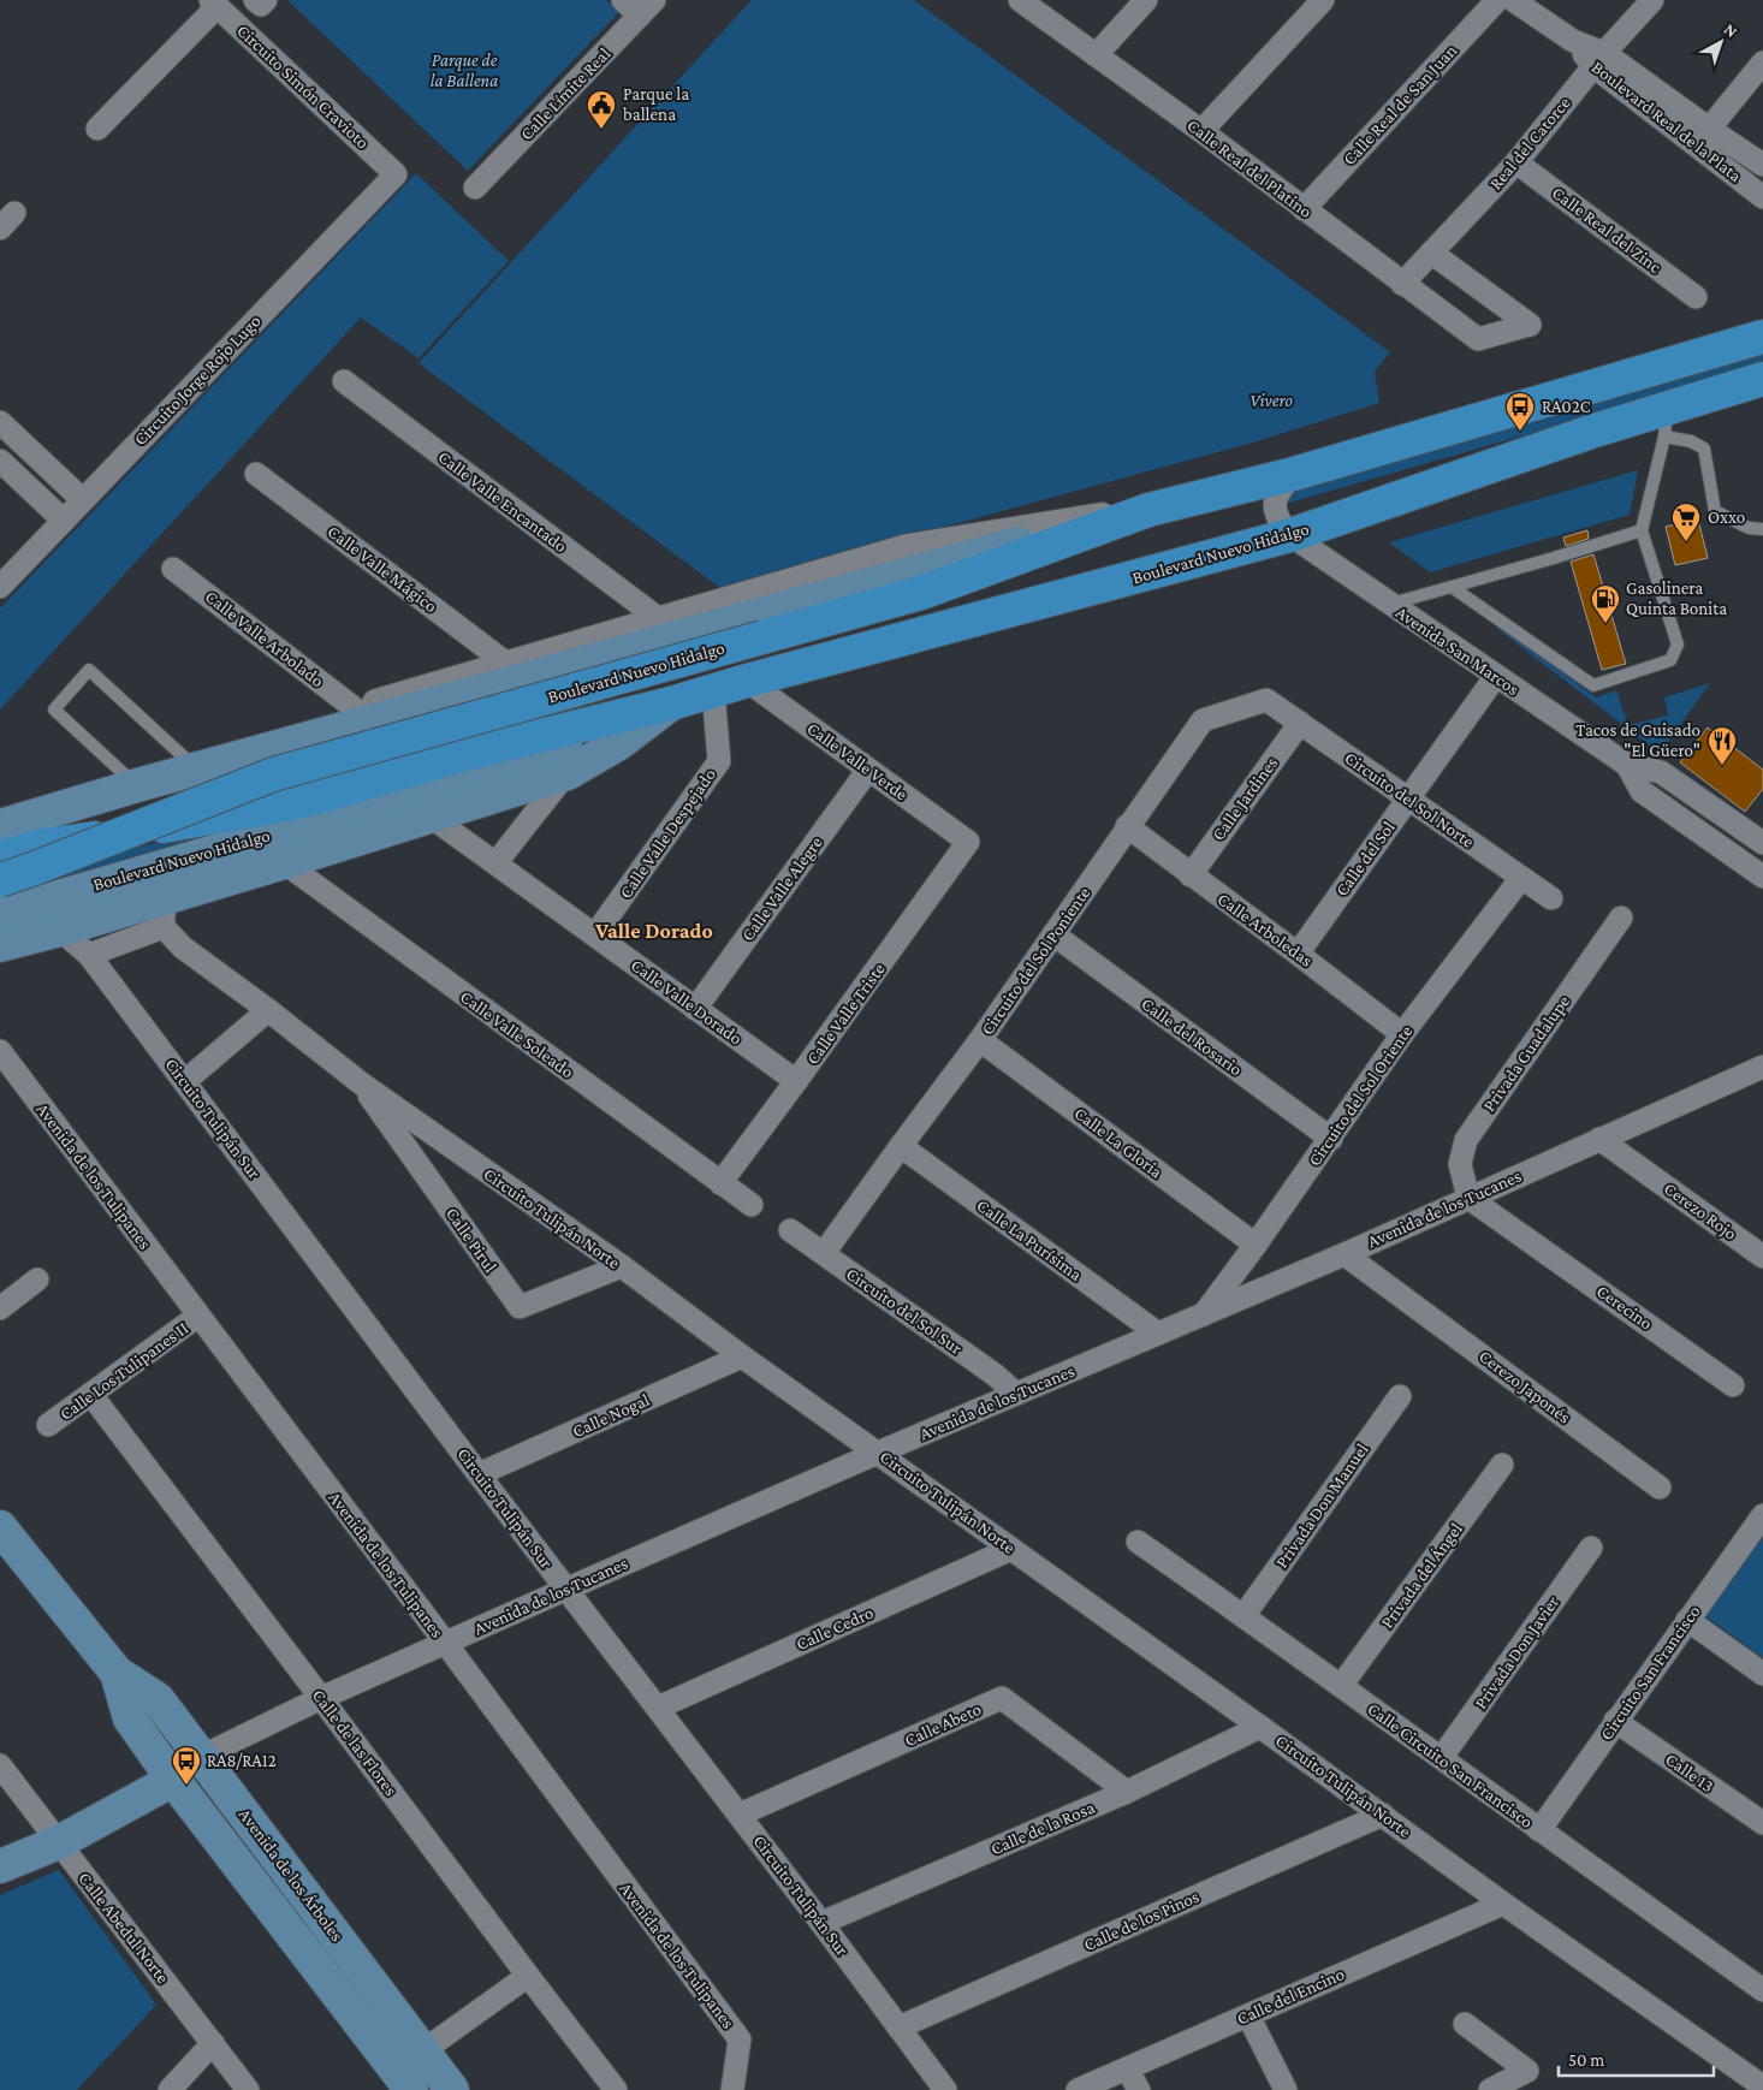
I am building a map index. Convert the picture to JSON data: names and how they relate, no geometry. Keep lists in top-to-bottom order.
{
  "streets": {
    "main road": ["Boulevard Nuevo Hidalgo", "Avenida de los Árboles"],
    "street": [
      "Circuito Simón Cravioto",
      "Calle Límite Real",
      "Calle Real de San Juan",
      "Boulevard Real de la Plata",
      "Real del Catorce",
      "Calle Real del Platino",
      "Calle Real del Zinc",
      "Circuito Jorge Rojo Lugo",
      "Calle Valle Encantado",
      "Calle Valle Mágico",
      "Calle Valle Arbolado",
      "Avenida San Marcos",
      "Calle Valle Verde",
      "Calle Jardines",
      "Circuito del Sol Norte",
      "Calle Valle Despejado",
      "Calle del Sol",
      "Calle Valle Alegre",
      "Calle Arboledas",
      "Circuito del Sol Poniente",
      "Calle Valle Dorado",
      "Calle Valle Triste",
      "Calle Valle Soleado",
      "Calle del Rosario",
      "Privada Guadalupe",
      "Circuito del Sol Oriente",
      "Circuito Tulipán Sur",
      "Calle La Gloria",
      "Avenida de los Tulipanes",
      "Avenida de los Tucanes",
      "Cerezo Rojo",
      "Circuito Tulipán Norte",
      "Calle Pirul",
      "Calle La Purísima",
      "Cerecino",
      "Circuito del Sol Sur",
      "Calle Los Tulipanes II",
      "Cerezo Japonés",
      "Calle Nogal",
      "Privada Don Manuel",
      "Privada del Ángel",
      "Calle Cedro",
      "Privada Don Javier",
      "Circuito San Francisco",
      "Calle Abeto",
      "Calle de las Flores",
      "Calle Circuito San Francisco",
      "Calle 13",
      "Calle de la Rosa",
      "Calle de los Pinos",
      "Calle Abedul Norte",
      "Calle del Encino"
    ]
  },
  "crossings": [
    ["Circuito Simón Cravioto", "Circuito Jorge Rojo Lugo"],
    ["Calle Real de San Juan", "Calle Real del Platino"],
    ["Boulevard Real de la Plata", "Real del Catorce"],
    ["Real del Catorce", "Calle Real del Platino"],
    ["Real del Catorce", "Calle Real del Zinc"],
    ["Calle Valle Encantado", "Boulevard Nuevo Hidalgo"],
    ["Boulevard Nuevo Hidalgo", "Calle Valle Mágico"],
    ["Boulevard Nuevo Hidalgo", "Calle Valle Arbolado"],
    ["Boulevard Nuevo Hidalgo", "Avenida San Marcos"],
    ["Boulevard Nuevo Hidalgo", "Calle Valle Verde"],
    ["Boulevard Nuevo Hidalgo", "Calle Valle Despejado"],
    ["Avenida San Marcos", "Calle del Sol"],
    ["Calle Valle Verde", "Calle Valle Alegre"],
    ["Calle Valle Verde", "Calle Valle Triste"],
    ["Calle Jardines", "Circuito del Sol Norte"],
    ["Calle Jardines", "Calle Arboledas"],
    ["Circuito del Sol Norte", "Calle del Sol"],
    ["Circuito del Sol Norte", "Circuito del Sol Poniente"],
    ["Circuito del Sol Norte", "Circuito del Sol Oriente"],
    ["Calle Valle Despejado", "Calle Valle Dorado"],
    ["Calle del Sol", "Calle Arboledas"],
    ["Calle Valle Alegre", "Calle Valle Dorado"],
    ["Calle Arboledas", "Circuito del Sol Poniente"],
    ["Calle Arboledas", "Circuito del Sol Oriente"],
    ["Circuito del Sol Poniente", "Calle del Rosario"],
    ["Circuito del Sol Poniente", "Calle La Gloria"],
    ["Circuito del Sol Poniente", "Calle La Purísima"],
    ["Circuito del Sol Poniente", "Circuito del Sol Sur"],
    ["Calle Valle Dorado", "Calle Valle Triste"],
    ["Calle Valle Triste", "Calle Valle Soleado"],
    ["Calle del Rosario", "Circuito del Sol Oriente"],
    ["Privada Guadalupe", "Avenida de los Tucanes"],
    ["Privada Guadalupe", "Cerecino"],
    ["Circuito del Sol Oriente", "Calle La Gloria"],
    ["Circuito del Sol Oriente", "Avenida de los Tucanes"],
    ["Circuito Tulipán Sur", "Avenida de los Tucanes"],
    ["Circuito Tulipán Sur", "Calle Nogal"],
    ["Circuito Tulipán Sur", "Calle Cedro"],
    ["Circuito Tulipán Sur", "Calle Abeto"],
    ["Circuito Tulipán Sur", "Calle de la Rosa"],
    ["Circuito Tulipán Sur", "Calle de los Pinos"],
    ["Avenida de los Tulipanes", "Avenida de los Tucanes"],
    ["Avenida de los Tulipanes", "Calle Los Tulipanes II"],
    ["Avenida de los Tucanes", "Cerezo Rojo"],
    ["Avenida de los Tucanes", "Circuito Tulipán Norte"],
    ["Avenida de los Tucanes", "Calle La Purísima"],
    ["Avenida de los Tucanes", "Cerecino"],
    ["Avenida de los Tucanes", "Circuito del Sol Sur"],
    ["Avenida de los Tucanes", "Cerezo Japonés"],
    ["Avenida de los Tucanes", "Calle de las Flores"],
    ["Avenida de los Tucanes", "Avenida de los Árboles"],
    ["Circuito Tulipán Norte", "Calle Pirul"],
    ["Circuito Tulipán Norte", "Calle Nogal"],
    ["Circuito Tulipán Norte", "Calle Cedro"],
    ["Circuito Tulipán Norte", "Calle de la Rosa"],
    ["Circuito Tulipán Norte", "Calle de los Pinos"],
    ["Circuito Tulipán Norte", "Calle del Encino"],
    ["Calle Los Tulipanes II", "Calle de las Flores"],
    ["Privada Don Manuel", "Calle Circuito San Francisco"],
    ["Privada del Ángel", "Calle Circuito San Francisco"],
    ["Privada Don Javier", "Calle Circuito San Francisco"],
    ["Circuito San Francisco", "Calle Circuito San Francisco"],
    ["Circuito San Francisco", "Calle 13"],
    ["Calle Abeto", "Calle de la Rosa"]
  ],
  "districts": ["Valle Dorado"],
  "parks": ["Parque de la Ballena", "Vivero"],
  "places": {
    "public building": ["Parque la ballena"],
    "bus stop": ["RA02C", "RA8/RA12"],
    "supermarket": ["Oxxo"],
    "fuel station": ["Gasolinera Quinta Bonita"],
    "restaurant": ["Tacos de Guisado \"El Güero\""]
  },
  "scale_bar": "50 m",
  "north": "top right"
}
